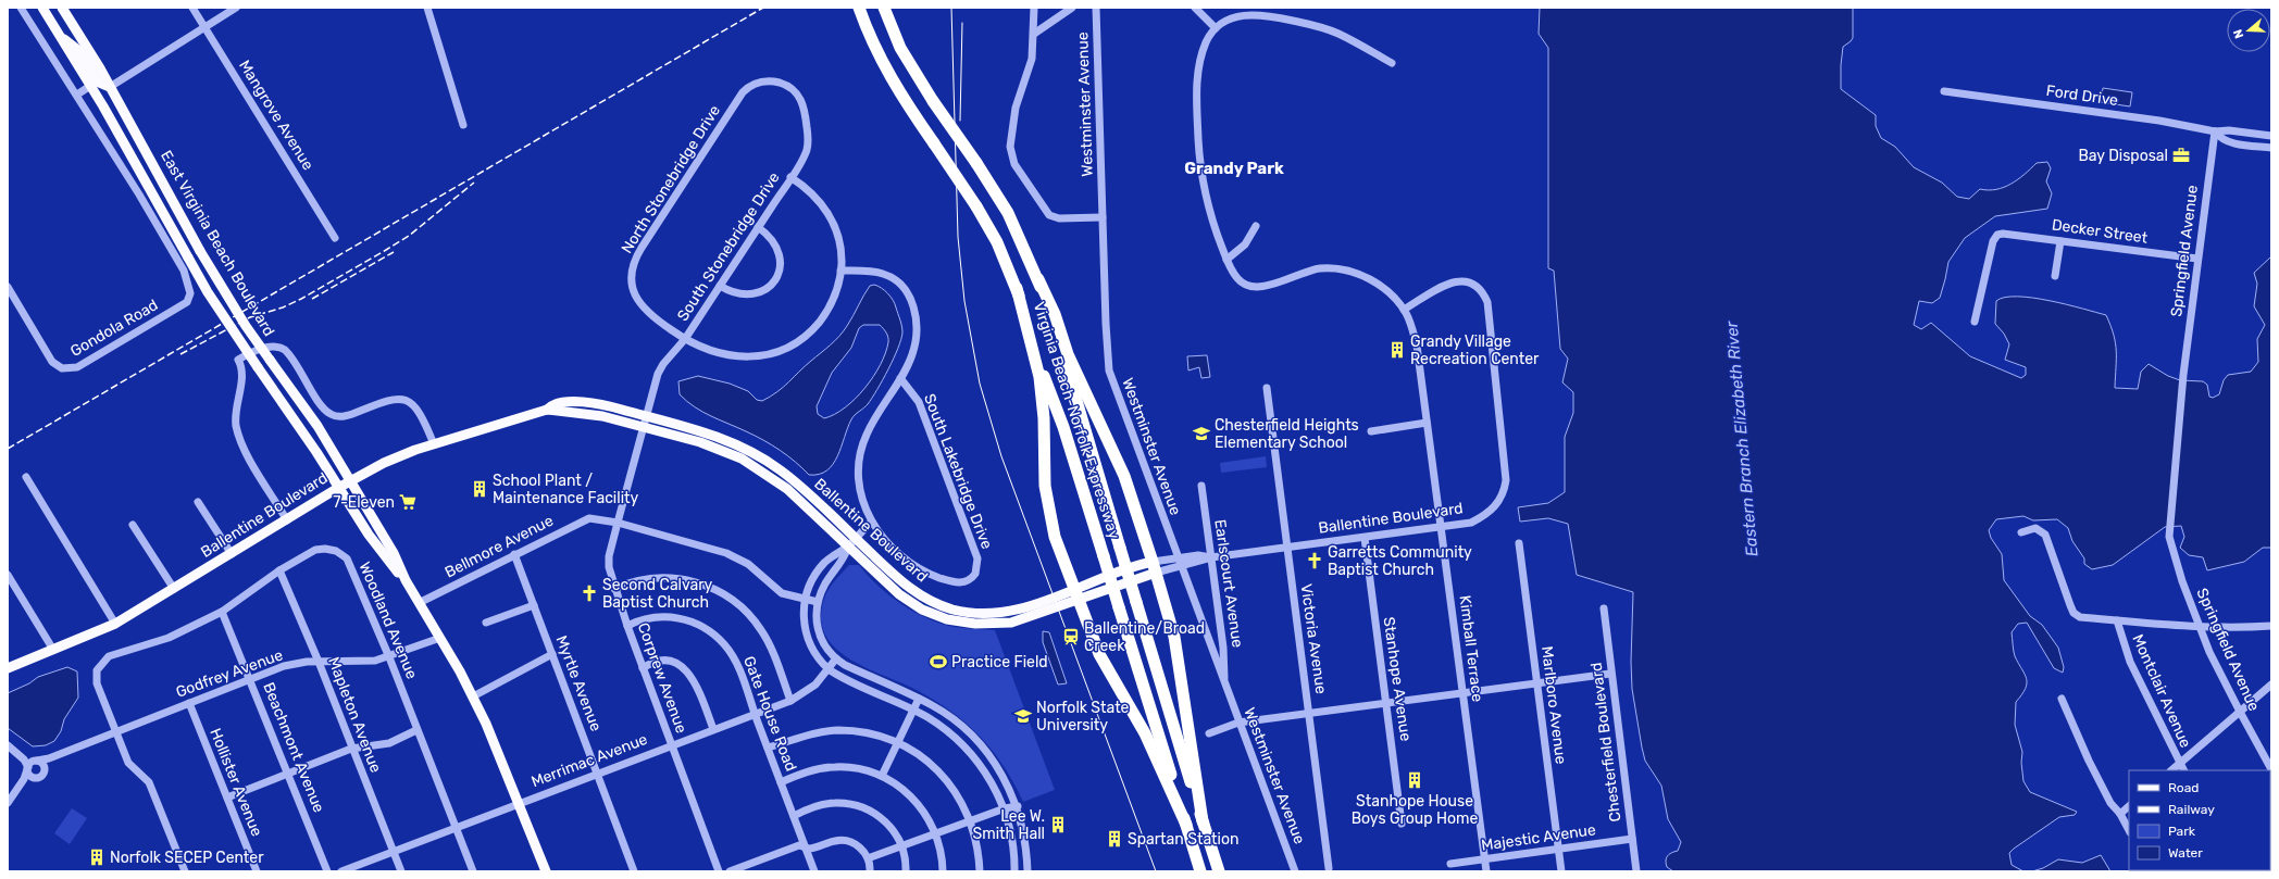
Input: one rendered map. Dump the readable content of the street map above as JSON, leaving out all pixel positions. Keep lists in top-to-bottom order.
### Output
{
  "streets": {
    "highway": ["Virginia Beach-Norfolk Expressway"],
    "main road": ["East Virginia Beach Boulevard", "Ballentine Boulevard"],
    "street": [
      "Ford Drive",
      "Westminster Avenue",
      "Mangrove Avenue",
      "North Stonebridge Drive",
      "Decker Street",
      "South Stonebridge Drive",
      "Springfield Avenue",
      "Gondola Road",
      "South Lakebridge Drive",
      "Bellmore Avenue",
      "Earlscourt Avenue",
      "Woodland Avenue",
      "Victoria Avenue",
      "Kimball Terrace",
      "Godfrey Avenue",
      "Corprew Avenue",
      "Stanhope Avenue",
      "Myrtle Avenue",
      "Montclair Avenue",
      "Marlboro Avenue",
      "Gate House Road",
      "Mapleton Avenue",
      "Chesterfield Boulevard",
      "Beachmont Avenue",
      "Merrimac Avenue",
      "Hollister Avenue",
      "Majestic Avenue"
    ]
  },
  "crossings": [
    ["Ford Drive", "Springfield Avenue"],
    ["Westminster Avenue", "Ballentine Boulevard"],
    ["Westminster Avenue", "Earlscourt Avenue"],
    ["North Stonebridge Drive", "South Stonebridge Drive"],
    ["Decker Street", "Springfield Avenue"],
    ["East Virginia Beach Boulevard", "Ballentine Boulevard"],
    ["East Virginia Beach Boulevard", "Bellmore Avenue"],
    ["East Virginia Beach Boulevard", "Godfrey Avenue"],
    ["East Virginia Beach Boulevard", "Merrimac Avenue"],
    ["South Stonebridge Drive", "Ballentine Boulevard"],
    ["South Stonebridge Drive", "Corprew Avenue"],
    ["Ballentine Boulevard", "Earlscourt Avenue"],
    ["Ballentine Boulevard", "Victoria Avenue"],
    ["Ballentine Boulevard", "Kimball Terrace"],
    ["Ballentine Boulevard", "Corprew Avenue"],
    ["Ballentine Boulevard", "Stanhope Avenue"],
    ["Bellmore Avenue", "Corprew Avenue"],
    ["Bellmore Avenue", "Myrtle Avenue"],
    ["Woodland Avenue", "Godfrey Avenue"],
    ["Woodland Avenue", "Mapleton Avenue"],
    ["Woodland Avenue", "Beachmont Avenue"],
    ["Woodland Avenue", "Merrimac Avenue"],
    ["Kimball Terrace", "Majestic Avenue"],
    ["Godfrey Avenue", "Mapleton Avenue"],
    ["Godfrey Avenue", "Beachmont Avenue"],
    ["Godfrey Avenue", "Hollister Avenue"],
    ["Corprew Avenue", "Gate House Road"],
    ["Corprew Avenue", "Merrimac Avenue"],
    ["Myrtle Avenue", "Merrimac Avenue"],
    ["Marlboro Avenue", "Majestic Avenue"],
    ["Gate House Road", "Merrimac Avenue"],
    ["Mapleton Avenue", "Merrimac Avenue"],
    ["Chesterfield Boulevard", "Majestic Avenue"]
  ],
  "districts": ["Grandy Park"],
  "water": ["Eastern Branch Elizabeth River"],
  "places": {
    "office": ["Bay Disposal"],
    "building": [
      "Grandy Village Recreation Center",
      "School Plant / Maintenance Facility",
      "Stanhope House Boys Group Home",
      "Lee W. Smith Hall",
      "Spartan Station",
      "Norfolk SECEP Center"
    ],
    "school or university": ["Chesterfield Heights Elementary School", "Norfolk State University"],
    "supermarket": ["7-Eleven"],
    "church": ["Garretts Community Baptist Church", "Second Calvary Baptist Church"],
    "station": ["Ballentine/Broad Creek"],
    "sports": ["Practice Field"]
  },
  "legend": [
    "Road",
    "Railway",
    "Park",
    "Water"
  ],
  "north": "left"
}
